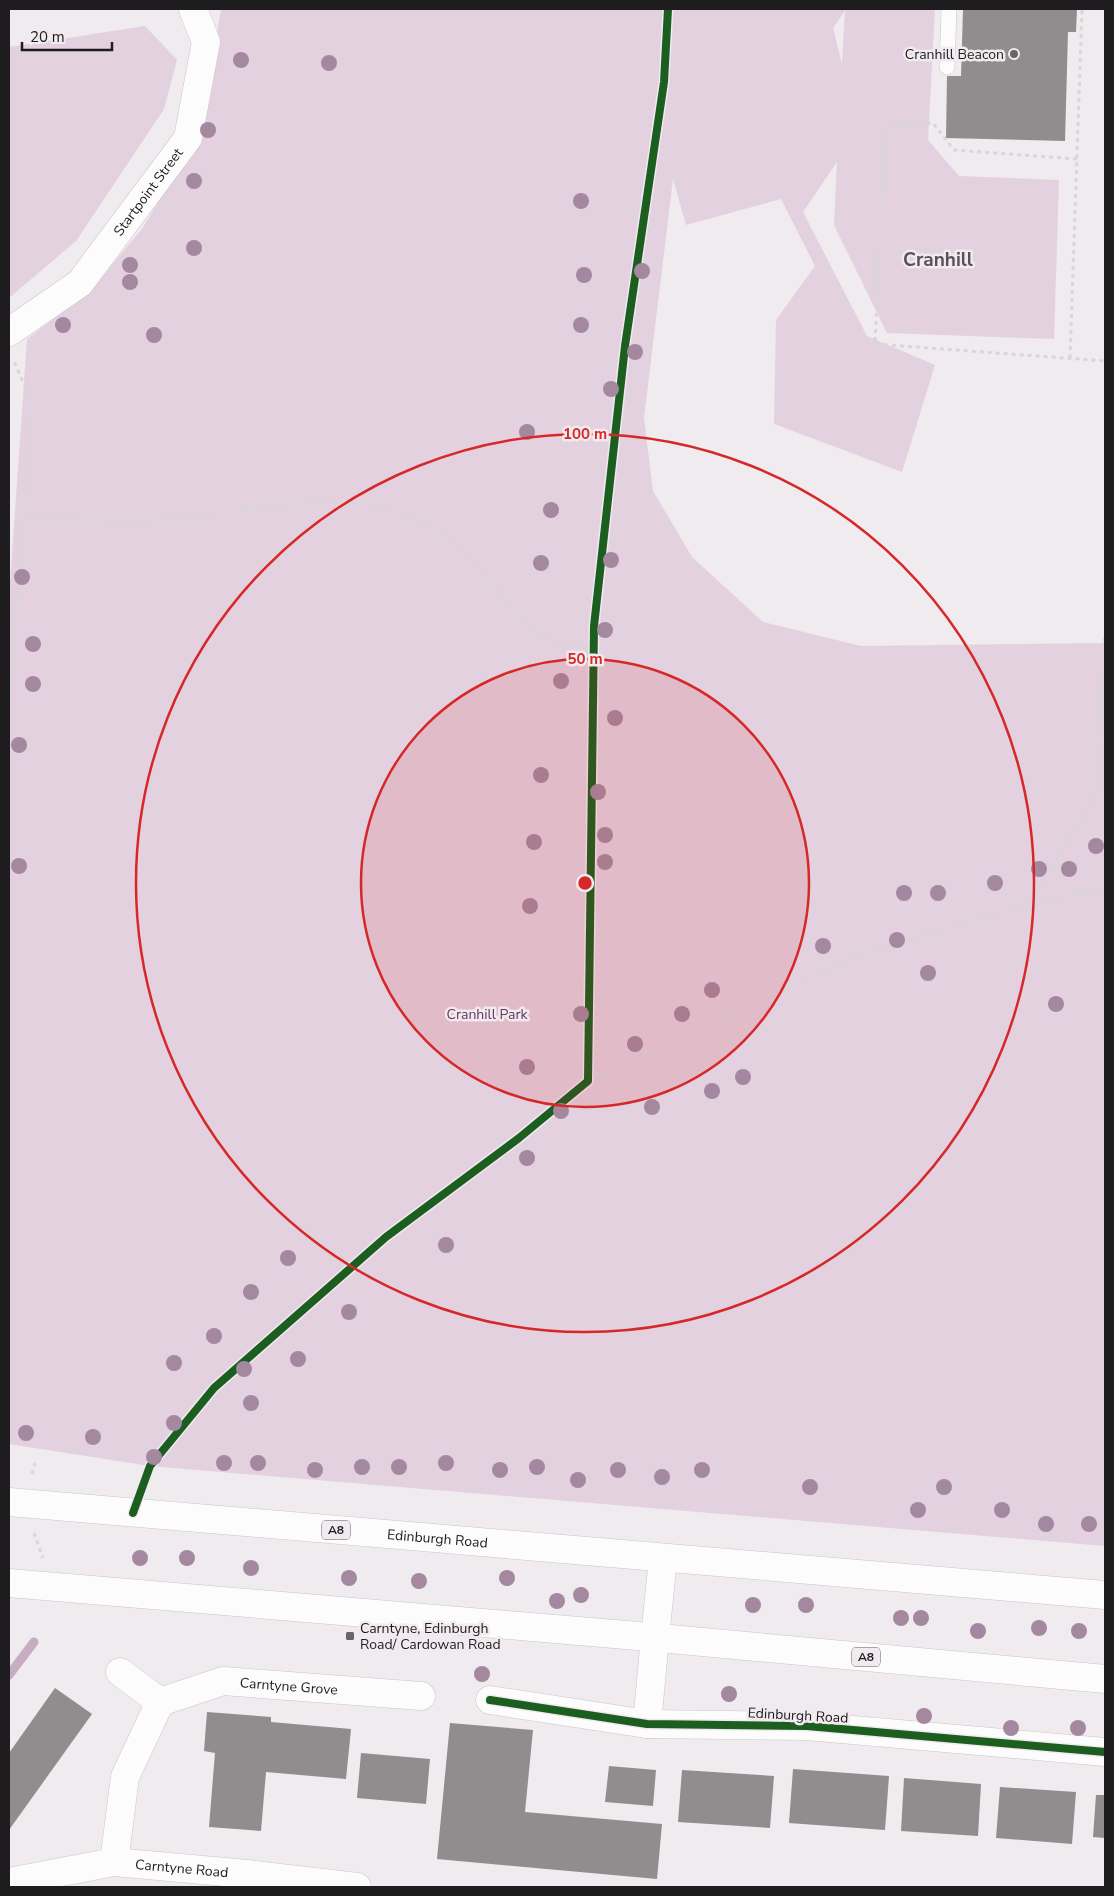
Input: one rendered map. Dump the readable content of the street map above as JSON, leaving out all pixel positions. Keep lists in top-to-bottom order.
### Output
{
  "streets": {
    "main road": [
      "Startpoint Street",
      "A8",
      "Edinburgh Road",
      "Carntyne Grove",
      "Carntyne Road"
    ]
  },
  "districts": ["Cranhill"],
  "parks": ["Cranhill Park"],
  "places": {
    "other": ["Cranhill Beacon"],
    "transit": ["Carntyne, Edinburgh Road/ Cardowan Road"]
  },
  "scale_bar": "20 m",
  "rings": ["100 m", "50 m"]
}
